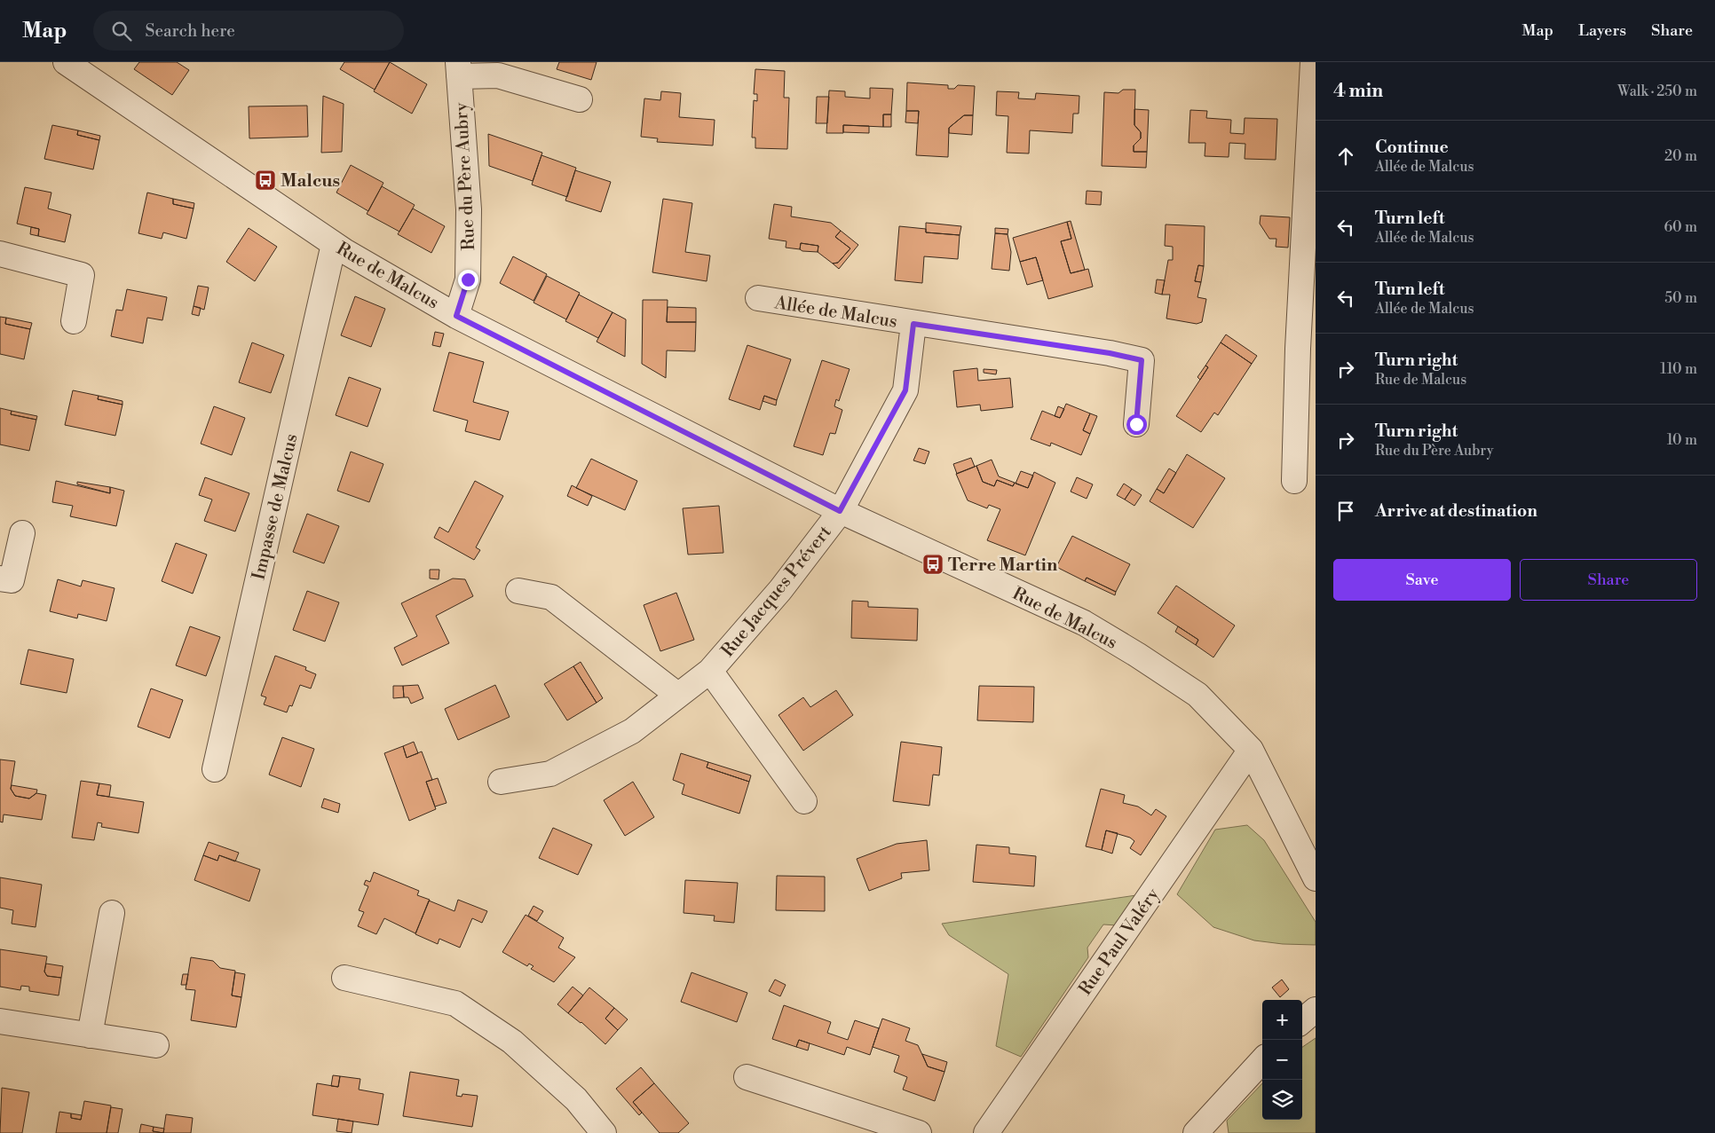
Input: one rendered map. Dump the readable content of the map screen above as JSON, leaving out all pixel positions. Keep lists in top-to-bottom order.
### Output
{
  "streets": {
    "street": [
      "Rue du Père Aubry",
      "Rue de Malcus",
      "Allée de Malcus",
      "Impasse de Malcus",
      "Rue Jacques Prévert",
      "Rue Paul Valéry"
    ]
  },
  "crossings": [
    ["Rue du Père Aubry", "Rue de Malcus"],
    ["Rue de Malcus", "Allée de Malcus"],
    ["Rue de Malcus", "Impasse de Malcus"],
    ["Rue de Malcus", "Rue Jacques Prévert"],
    ["Rue de Malcus", "Rue Paul Valéry"],
    ["Allée de Malcus", "Rue Jacques Prévert"]
  ],
  "places": {
    "bus stop": ["Malcus", "Terre Martin"]
  },
  "page": {
    "header": "Map",
    "search": "Search here",
    "nav": ["Map", "Layers", "Share"],
    "heading": ["4 min", "Walk · 250 m"],
    "list": [
      ["Continue", "Allée de Malcus", "20 m"],
      ["Turn left", "Allée de Malcus", "60 m"],
      ["Turn left", "Allée de Malcus", "50 m"],
      ["Turn right", "Rue de Malcus", "110 m"],
      ["Turn right", "Rue du Père Aubry", "10 m"],
      "Arrive at destination"
    ],
    "buttons": ["Save", "Share"],
    "map_buttons": ["+", "−"]
  }
}
